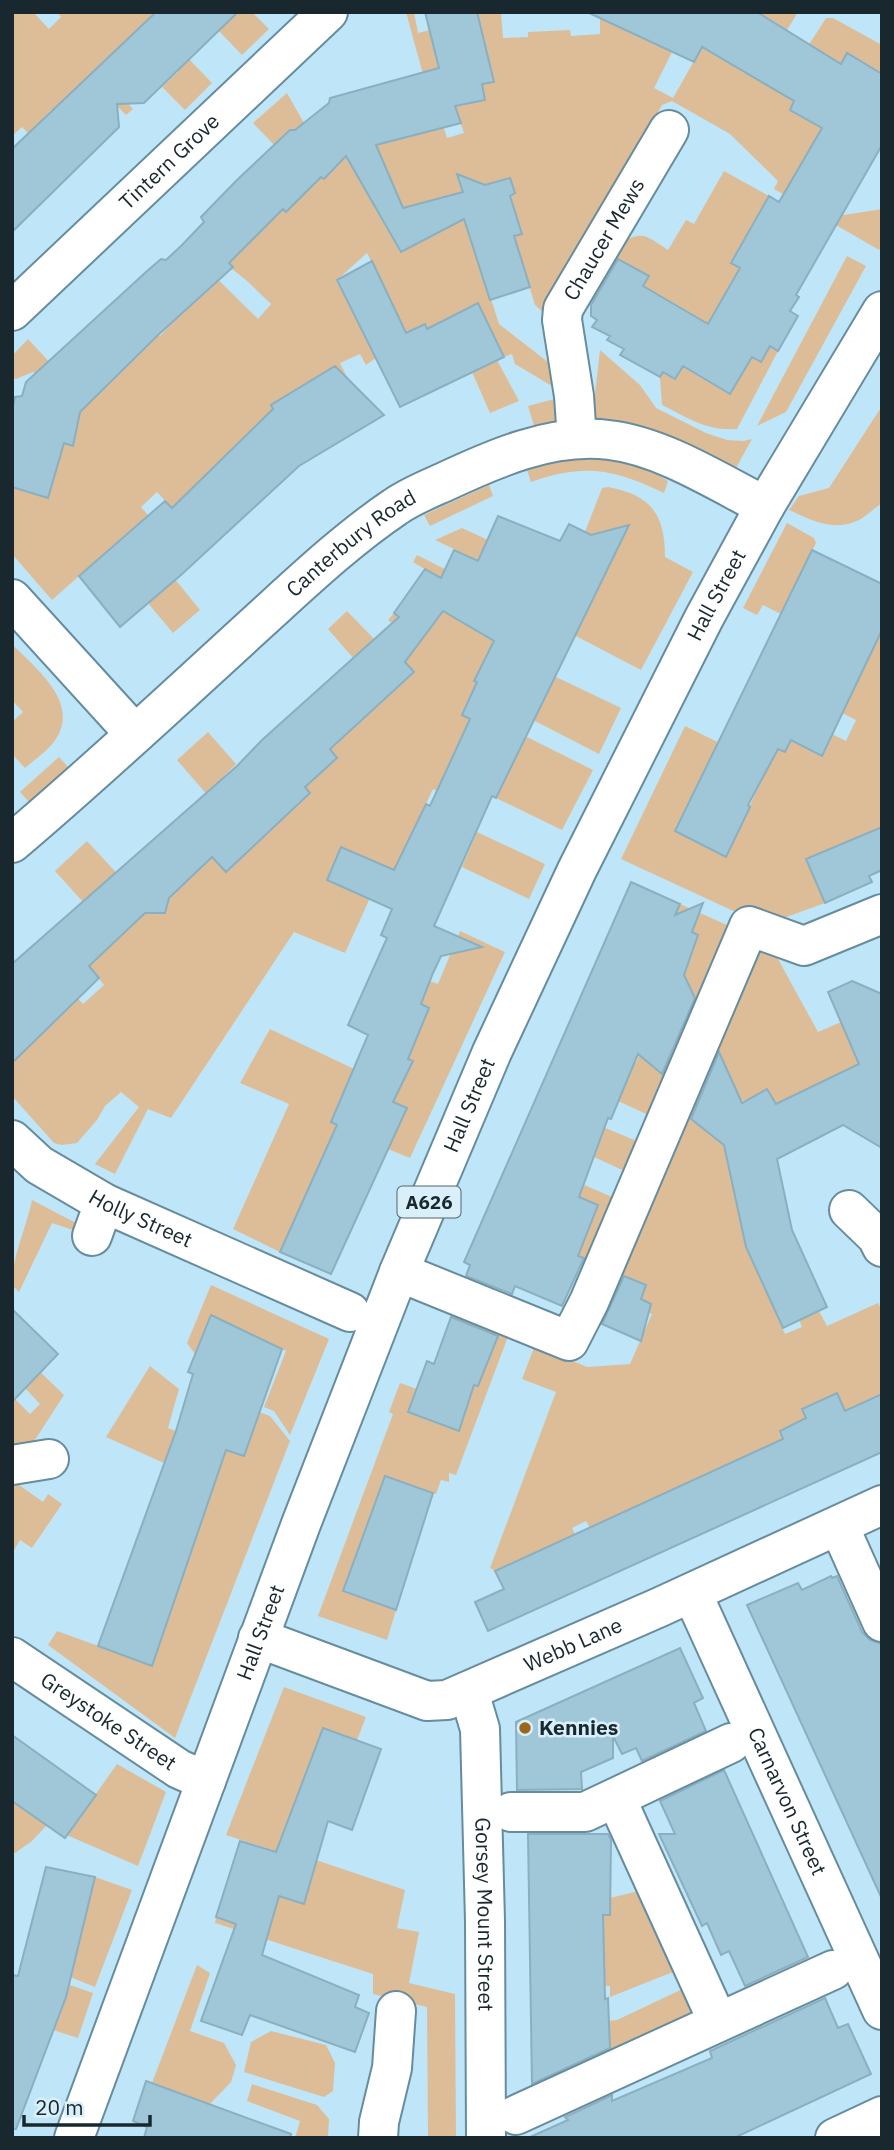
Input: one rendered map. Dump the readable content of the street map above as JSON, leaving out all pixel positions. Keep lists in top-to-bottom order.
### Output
{
  "streets": {
    "street": [
      "Tintern Grove",
      "Chaucer Mews",
      "Canterbury Road",
      "Hall Street",
      "A626",
      "Holly Street",
      "Webb Lane",
      "Greystoke Street",
      "Carnarvon Street",
      "Gorsey Mount Street"
    ]
  },
  "crossings": [
    ["Chaucer Mews", "Canterbury Road"],
    ["Canterbury Road", "Hall Street"],
    ["Hall Street", "Webb Lane"],
    ["Hall Street", "Greystoke Street"],
    ["Webb Lane", "Carnarvon Street"],
    ["Webb Lane", "Gorsey Mount Street"]
  ],
  "places": ["Kennies"],
  "scale_bar": "20 m"
}
